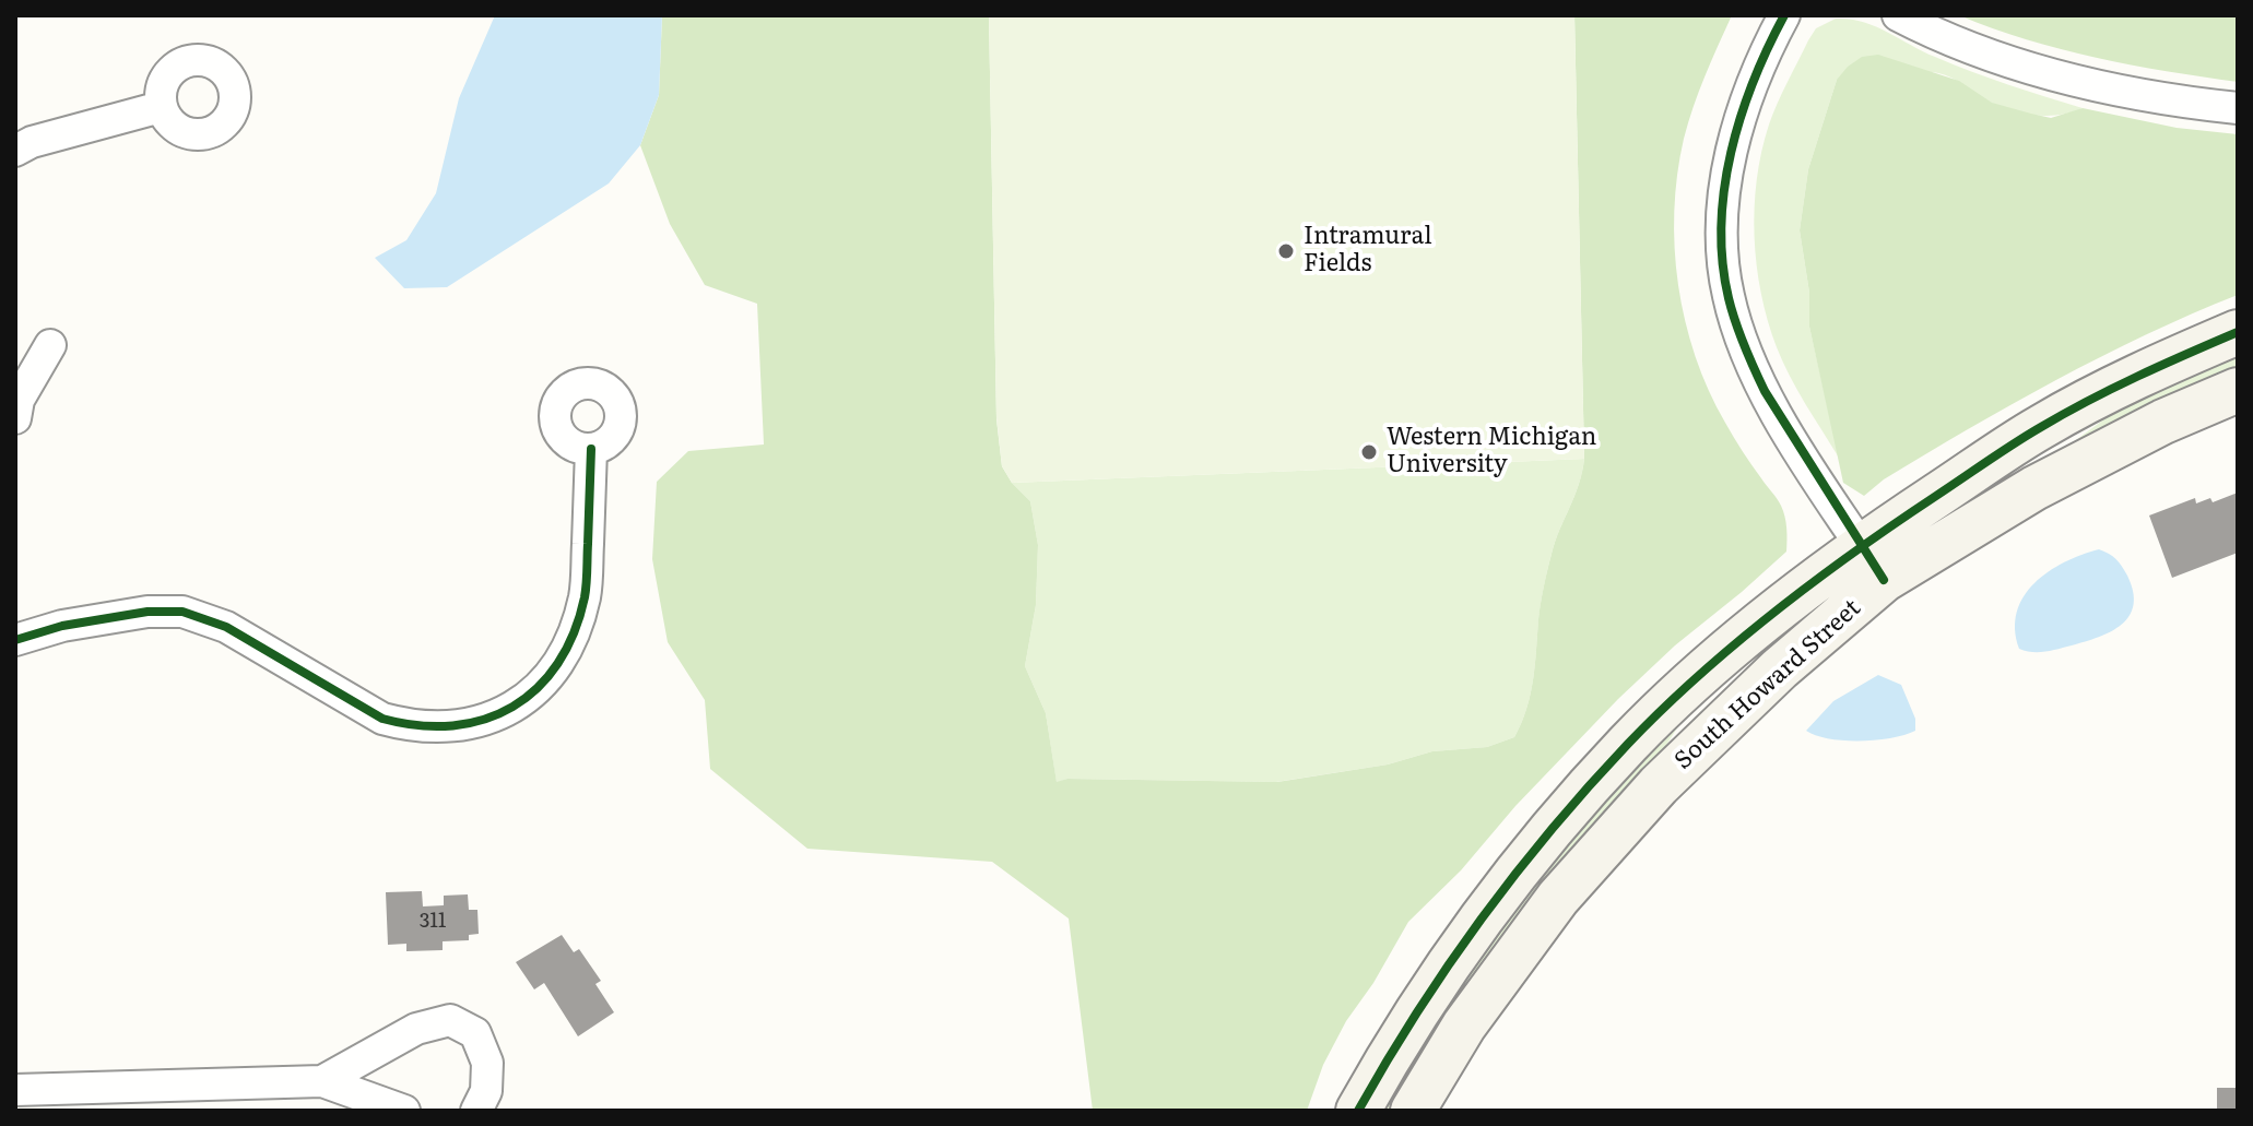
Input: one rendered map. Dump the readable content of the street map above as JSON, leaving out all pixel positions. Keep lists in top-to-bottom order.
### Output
{
  "streets": {
    "street": ["South Howard Street"]
  },
  "places": ["Intramural Fields", "Western Michigan University"],
  "house_numbers": ["311"]
}
